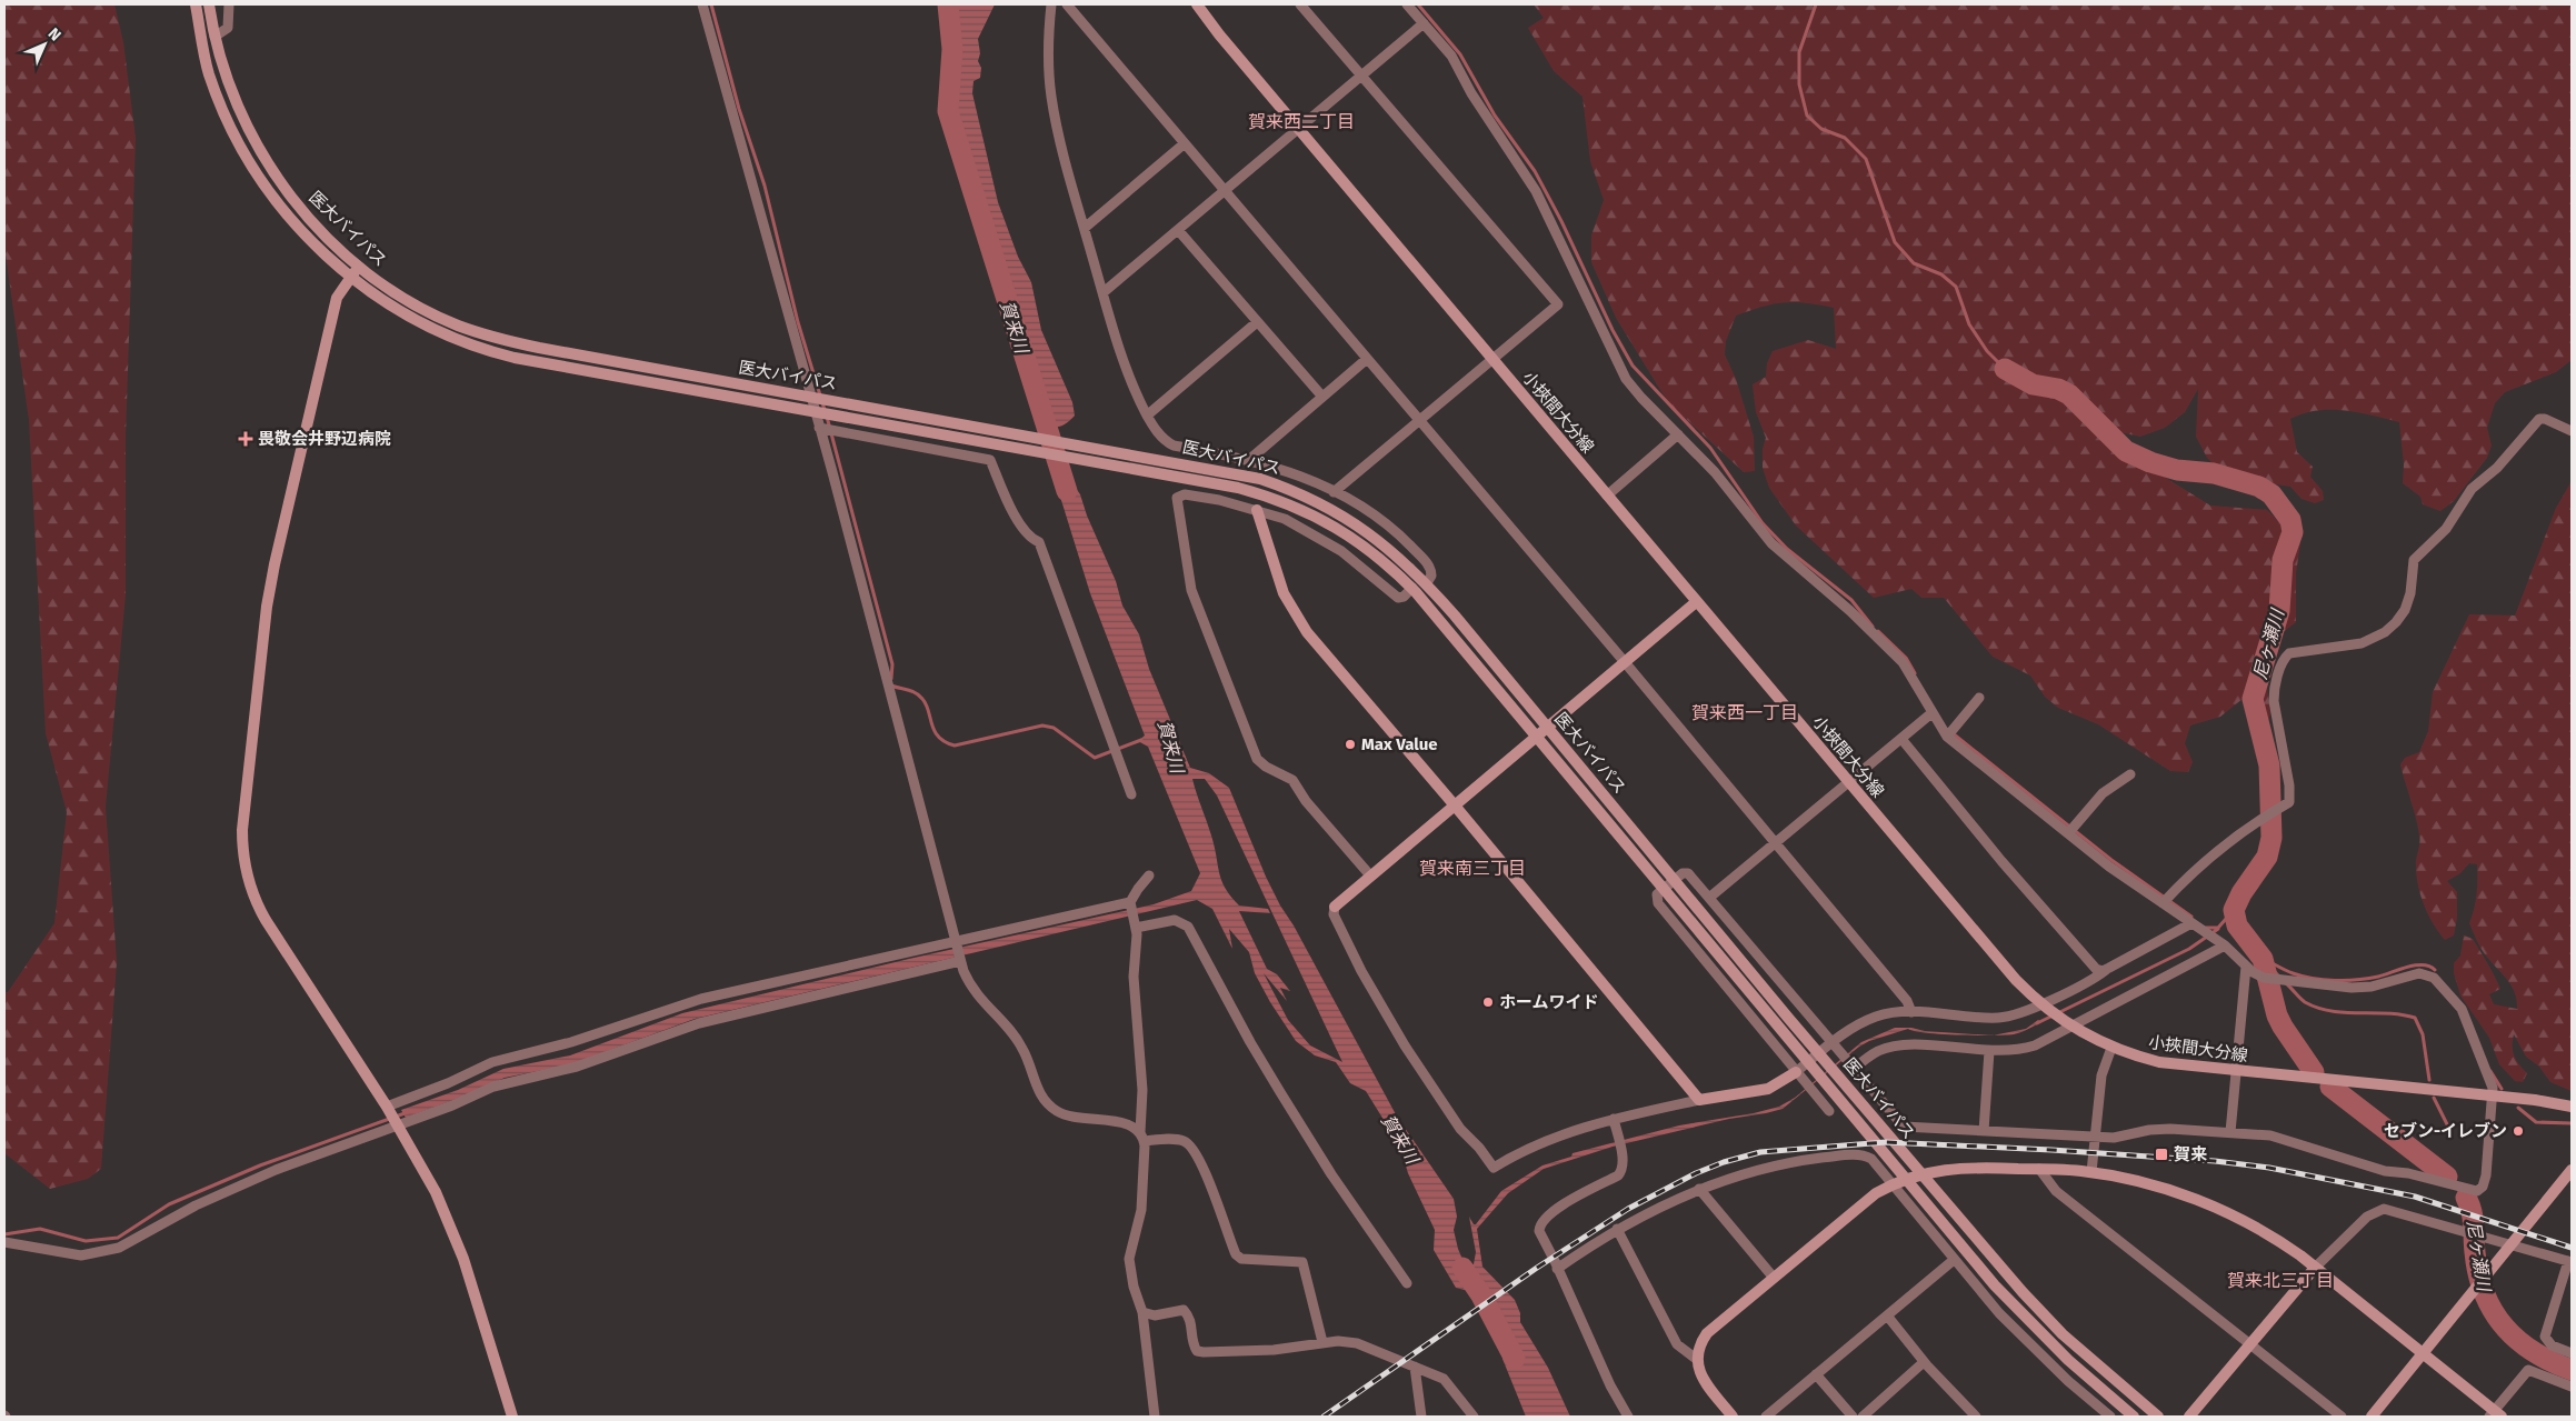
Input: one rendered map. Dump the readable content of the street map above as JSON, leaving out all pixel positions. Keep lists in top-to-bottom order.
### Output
{
  "streets": {
    "main road": ["医大バイパス", "小挾間大分線"]
  },
  "districts": [
    "賀来西二丁目",
    "賀来西一丁目",
    "賀来南三丁目",
    "賀来北三丁目"
  ],
  "water": ["賀来川", "尼ヶ瀬川"],
  "places": {
    "health": ["畏敬会井野辺病院"],
    "other": ["Max Value", "ホームワイド", "セブン-イレブン"],
    "transit": ["賀来"]
  },
  "north": "top right"
}
